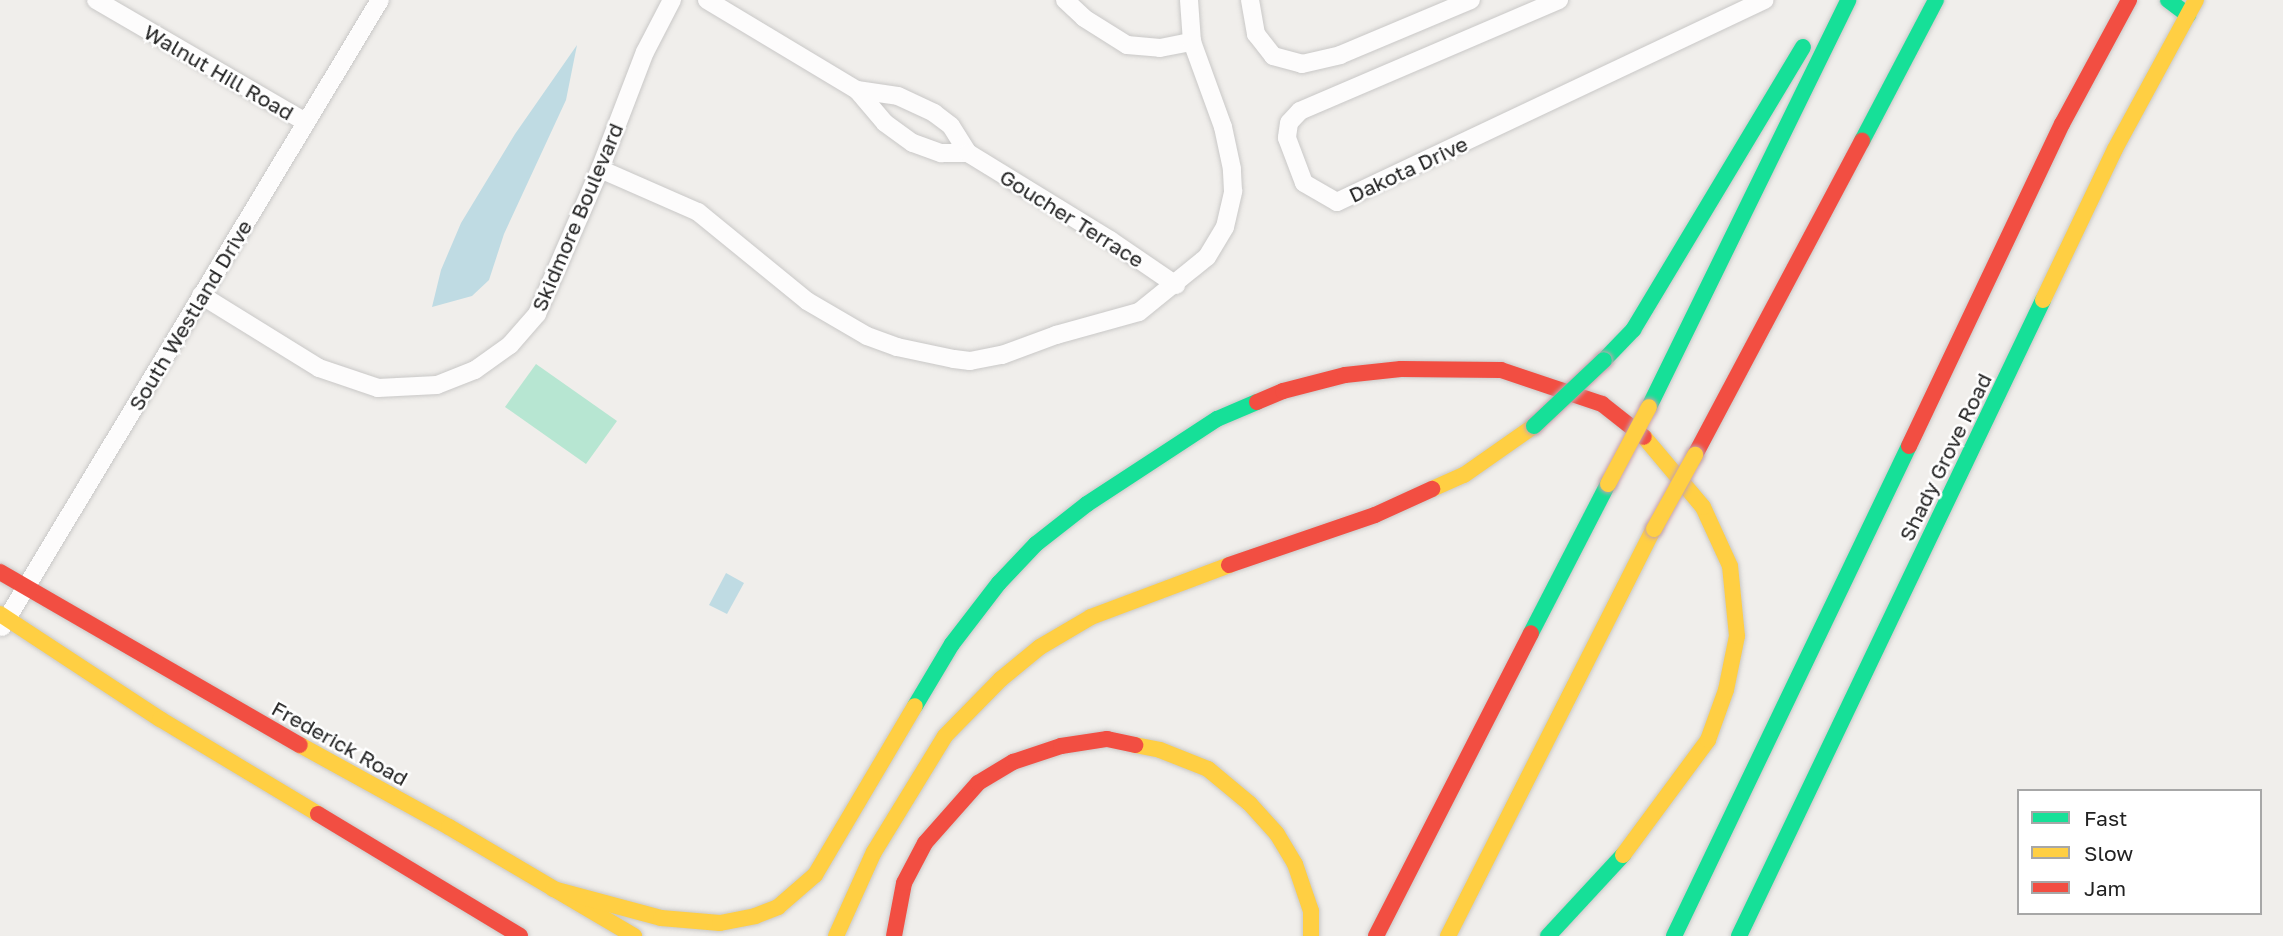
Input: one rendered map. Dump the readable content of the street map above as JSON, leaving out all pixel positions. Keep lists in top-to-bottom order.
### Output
{
  "streets": {
    "main road": ["Shady Grove Road", "Frederick Road"],
    "street": [
      "Walnut Hill Road",
      "Dakota Drive",
      "Skidmore Boulevard",
      "Goucher Terrace",
      "South Westland Drive"
    ]
  },
  "crossings": [
    ["Walnut Hill Road", "South Westland Drive"],
    ["Skidmore Boulevard", "South Westland Drive"],
    ["South Westland Drive", "Frederick Road"]
  ],
  "legend": ["Fast", "Slow", "Jam"]
}
